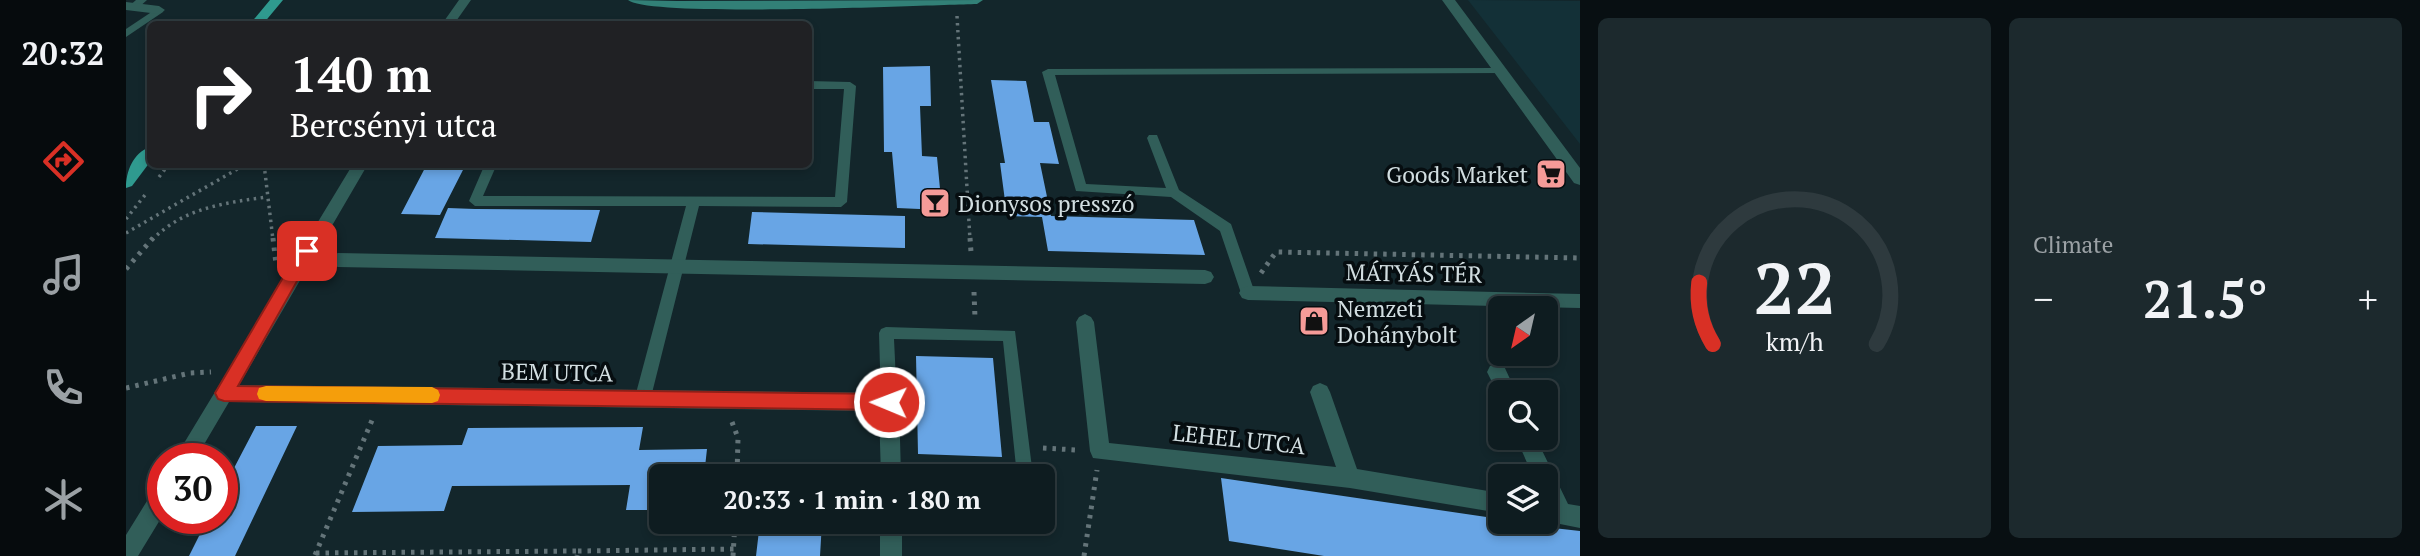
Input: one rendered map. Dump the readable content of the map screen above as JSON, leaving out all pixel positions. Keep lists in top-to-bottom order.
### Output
{
  "streets": {
    "street": ["MÁTYÁS TÉR", "BEM UTCA", "LEHEL UTCA"]
  },
  "places": {
    "supermarket": ["Goods Market"],
    "bar": ["Dionysos presszó"],
    "shop": ["Nemzeti Dohánybolt"]
  },
  "north": "bottom left",
  "page": {
    "tabs": "20:32",
    "tile": "Climate",
    "turn": ["140 m", "Bercsényi utca"],
    "heat": ["−", "21.5°", "+"],
    "limit": "30",
    "trip": "20:33 · 1 min · 180 m",
    "gauge": ["22", "km/h"]
  }
}
